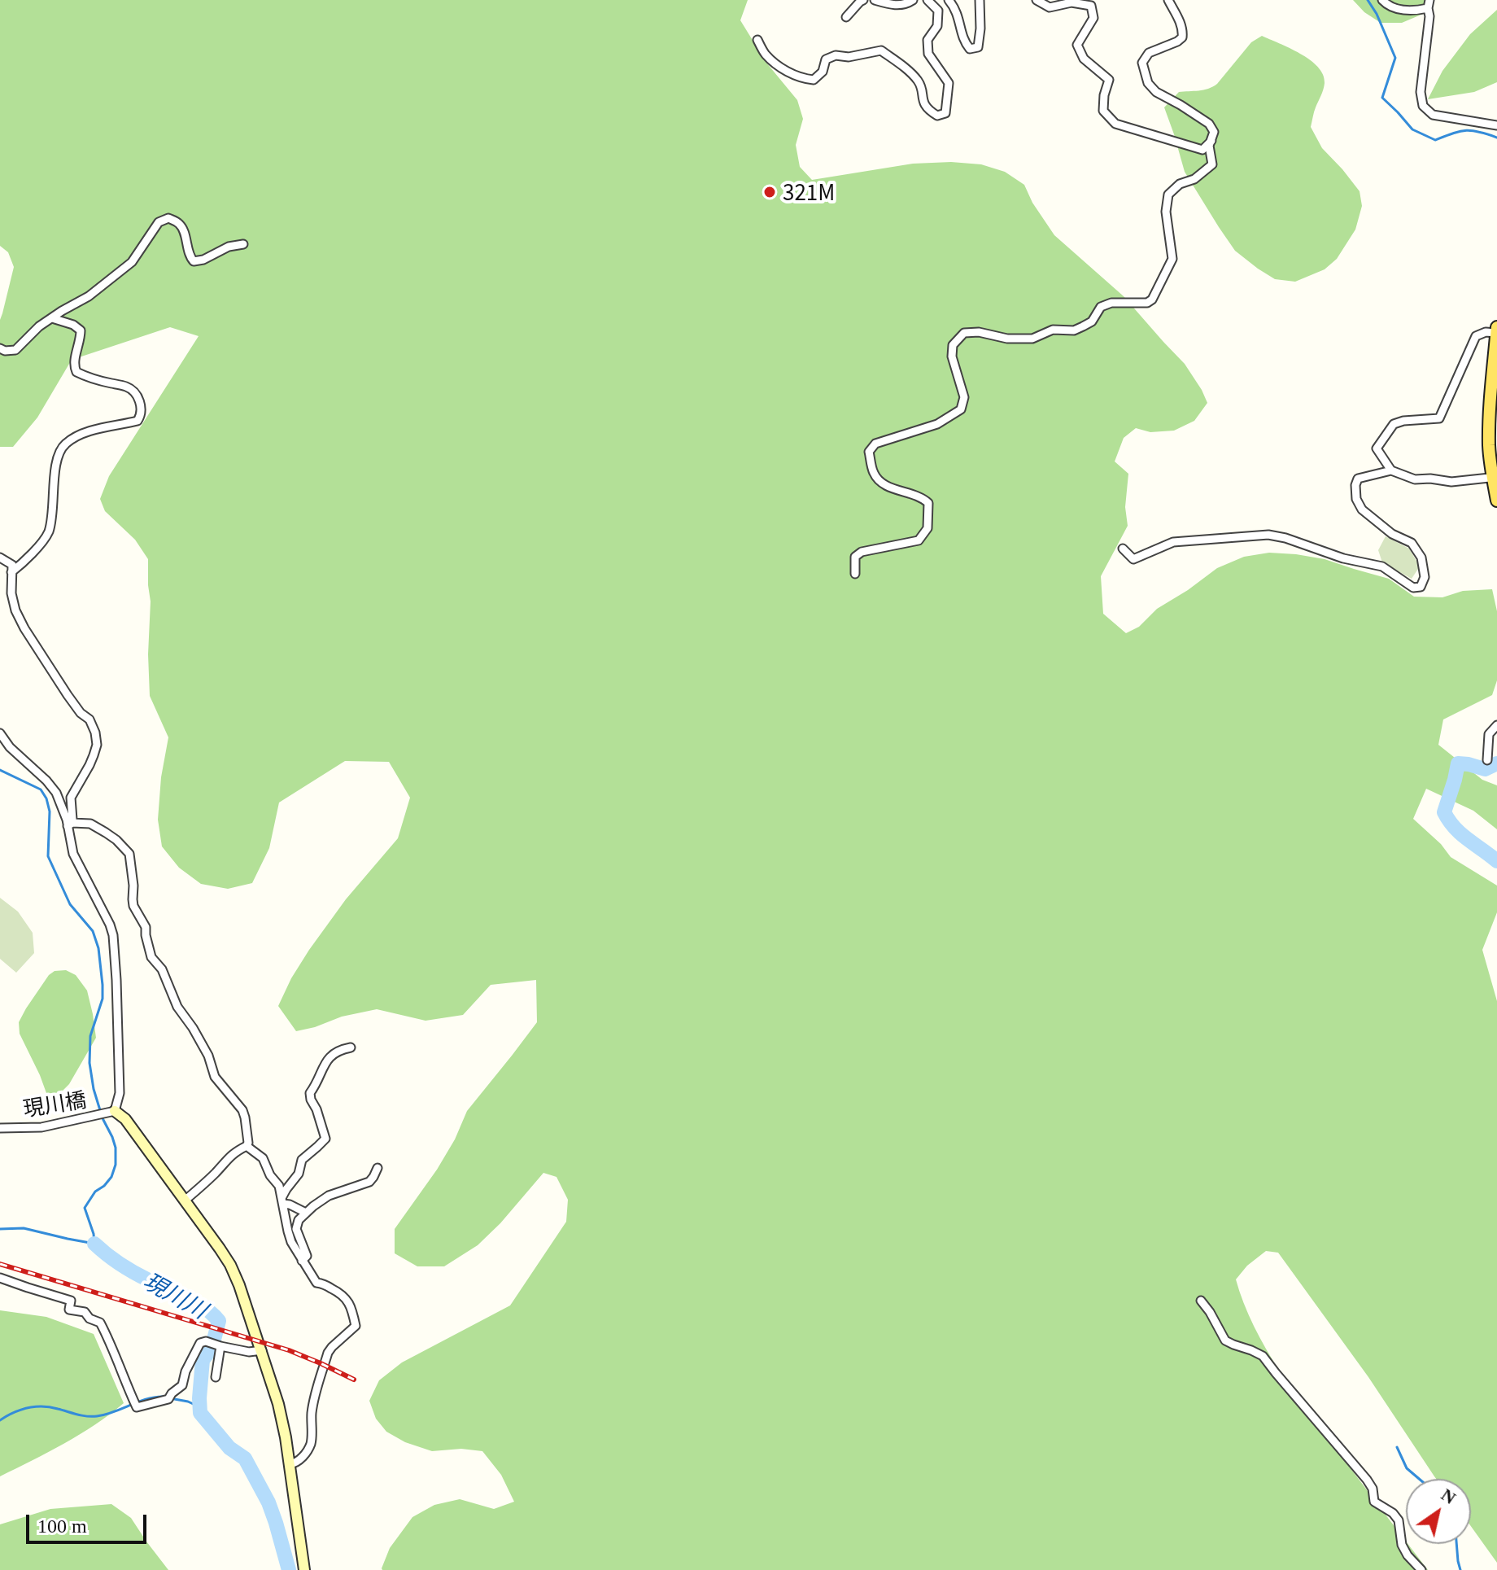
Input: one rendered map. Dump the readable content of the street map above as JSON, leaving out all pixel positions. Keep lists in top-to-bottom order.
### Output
{
  "streets": {
    "street": ["現川橋"]
  },
  "water": ["現川川"],
  "places": ["321M"],
  "scale_bar": "100 m",
  "north": "top right"
}
